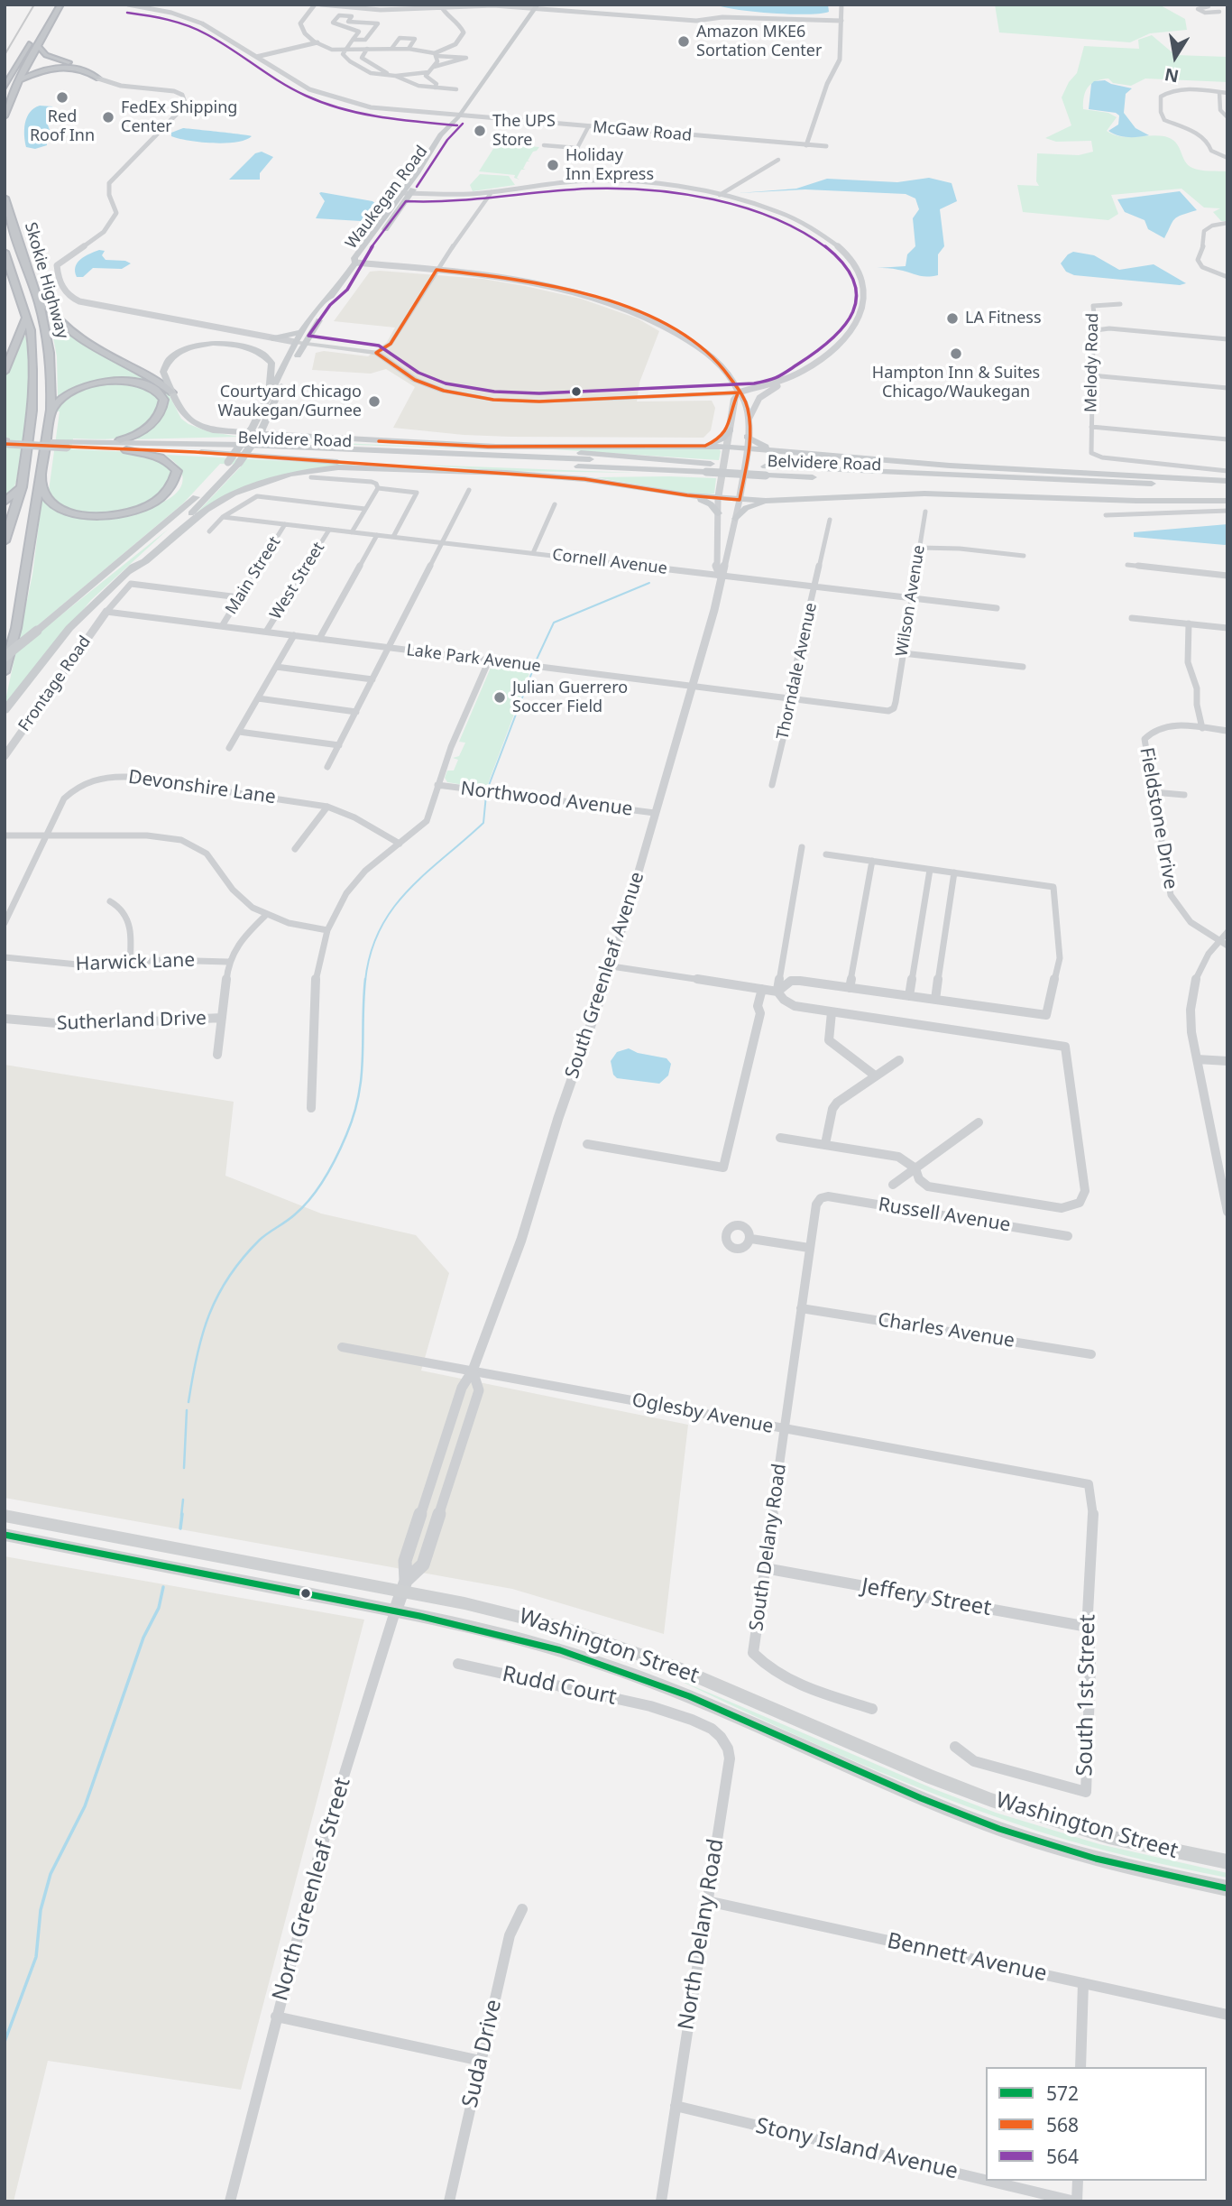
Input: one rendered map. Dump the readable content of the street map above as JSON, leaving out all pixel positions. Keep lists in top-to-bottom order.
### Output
{
  "streets": {
    "highway": ["Skokie Highway"],
    "main road": ["Waukegan Road", "Belvidere Road", "Washington Street"],
    "street": [
      "McGaw Road",
      "Melody Road",
      "Cornell Avenue",
      "Main Street",
      "West Street",
      "Wilson Avenue",
      "Lake Park Avenue",
      "Thorndale Avenue",
      "Frontage Road",
      "Devonshire Lane",
      "Northwood Avenue",
      "Fieldstone Drive",
      "Harwick Lane",
      "South Greenleaf Avenue",
      "Sutherland Drive",
      "Russell Avenue",
      "Charles Avenue",
      "Oglesby Avenue",
      "South Delany Road",
      "Jeffery Street",
      "Rudd Court",
      "South 1st Street",
      "North Greenleaf Street",
      "North Delany Road",
      "Bennett Avenue",
      "Suda Drive",
      "Stony Island Avenue"
    ]
  },
  "crossings": [
    ["McGaw Road", "Waukegan Road"],
    ["Cornell Avenue", "Main Street"],
    ["Cornell Avenue", "West Street"],
    ["Cornell Avenue", "Wilson Avenue"],
    ["Cornell Avenue", "Thorndale Avenue"],
    ["Cornell Avenue", "South Greenleaf Avenue"],
    ["Main Street", "Lake Park Avenue"],
    ["West Street", "Lake Park Avenue"],
    ["Wilson Avenue", "Lake Park Avenue"],
    ["Lake Park Avenue", "Thorndale Avenue"],
    ["Lake Park Avenue", "Frontage Road"],
    ["Lake Park Avenue", "South Greenleaf Avenue"],
    ["Northwood Avenue", "South Greenleaf Avenue"],
    ["South Greenleaf Avenue", "Oglesby Avenue"],
    ["South Greenleaf Avenue", "Washington Street"],
    ["South Greenleaf Avenue", "North Greenleaf Street"],
    ["Russell Avenue", "South Delany Road"],
    ["Charles Avenue", "South Delany Road"],
    ["Oglesby Avenue", "South Delany Road"],
    ["Oglesby Avenue", "South 1st Street"],
    ["South Delany Road", "Jeffery Street"],
    ["Jeffery Street", "South 1st Street"],
    ["Washington Street", "North Greenleaf Street"],
    ["Rudd Court", "North Delany Road"],
    ["North Delany Road", "Bennett Avenue"],
    ["North Delany Road", "Stony Island Avenue"]
  ],
  "places": [
    "Amazon MKE6 Sortation Center",
    "Red Roof Inn",
    "FedEx Shipping Center",
    "The UPS Store",
    "Holiday Inn Express",
    "LA Fitness",
    "Hampton Inn & Suites Chicago/Waukegan",
    "Courtyard Chicago Waukegan/Gurnee",
    "Julian Guerrero Soccer Field"
  ],
  "lines": ["transit line 564", "transit line 568", "transit line 572"],
  "legend": ["572", "568", "564"],
  "north": "bottom"
}
